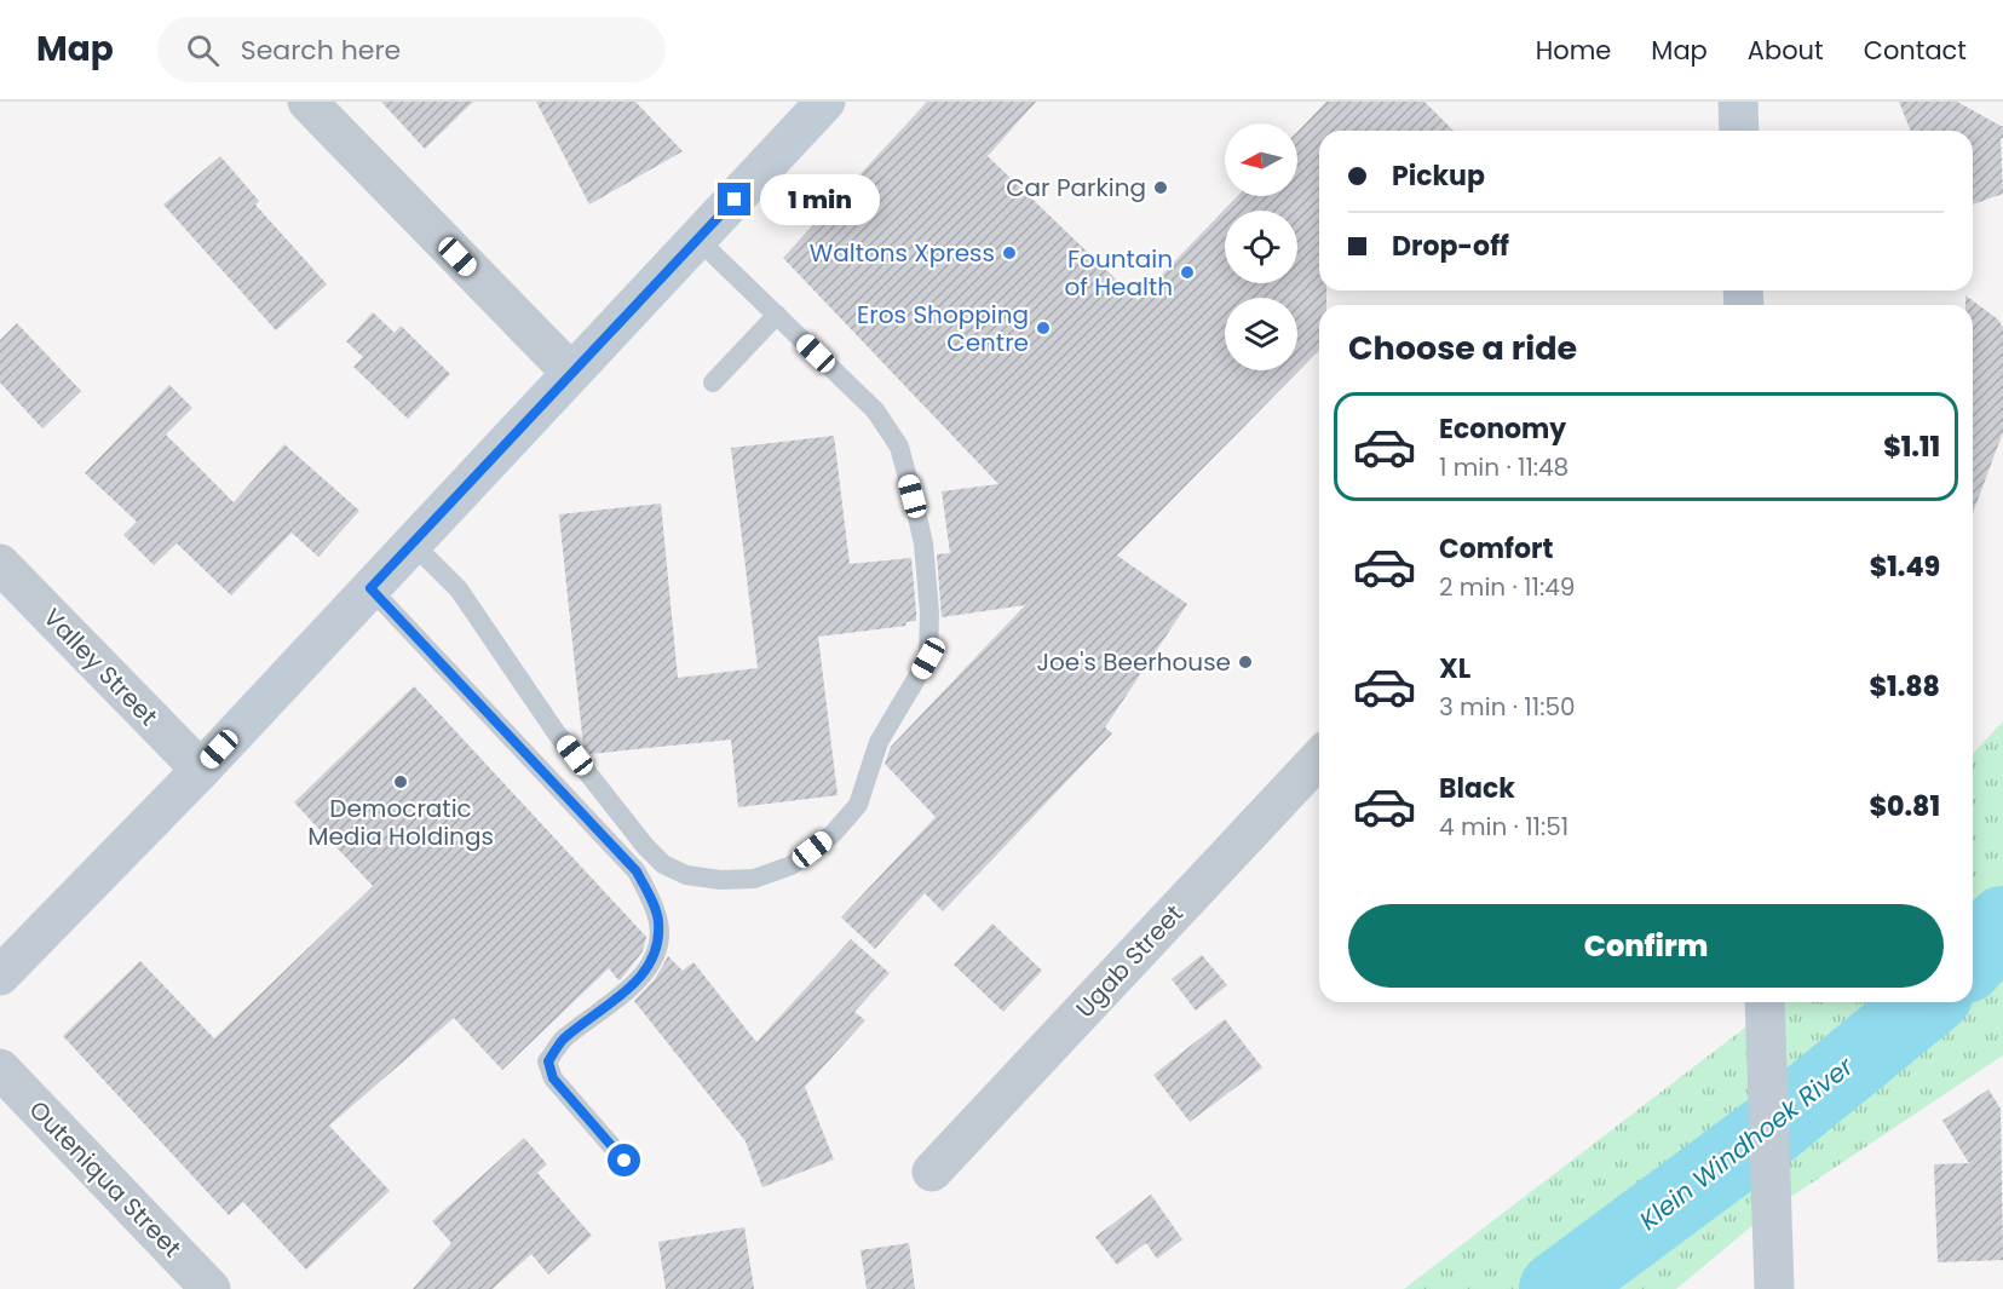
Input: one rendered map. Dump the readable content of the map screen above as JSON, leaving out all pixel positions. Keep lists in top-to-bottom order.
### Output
{
  "streets": {
    "street": ["Valley Street", "Ugab Street", "Outeniqua Street"]
  },
  "water": ["Klein Windhoek River"],
  "places": [
    "Car Parking",
    "Waltons Xpress",
    "Fountain of Health",
    "Eros Shopping Centre",
    "Joe's Beerhouse",
    "Democratic Media Holdings"
  ],
  "north": "left",
  "page": {
    "header": "Map",
    "search": "Search here",
    "nav": [
      "Home",
      "Map",
      "About",
      "Contact"
    ],
    "banner": ["Pickup", "Drop-off"],
    "bubble": "1 min",
    "heading": "Choose a ride",
    "list": [
      {
        "name": "Economy",
        "note": "1 min · 11:48",
        "value": "$1.11"
      },
      {
        "name": "Comfort",
        "note": "2 min · 11:49",
        "value": "$1.49"
      },
      {
        "name": "XL",
        "note": "3 min · 11:50",
        "value": "$1.88"
      },
      {
        "name": "Black",
        "note": "4 min · 11:51",
        "value": "$0.81"
      }
    ],
    "buttons": "Confirm"
  }
}
